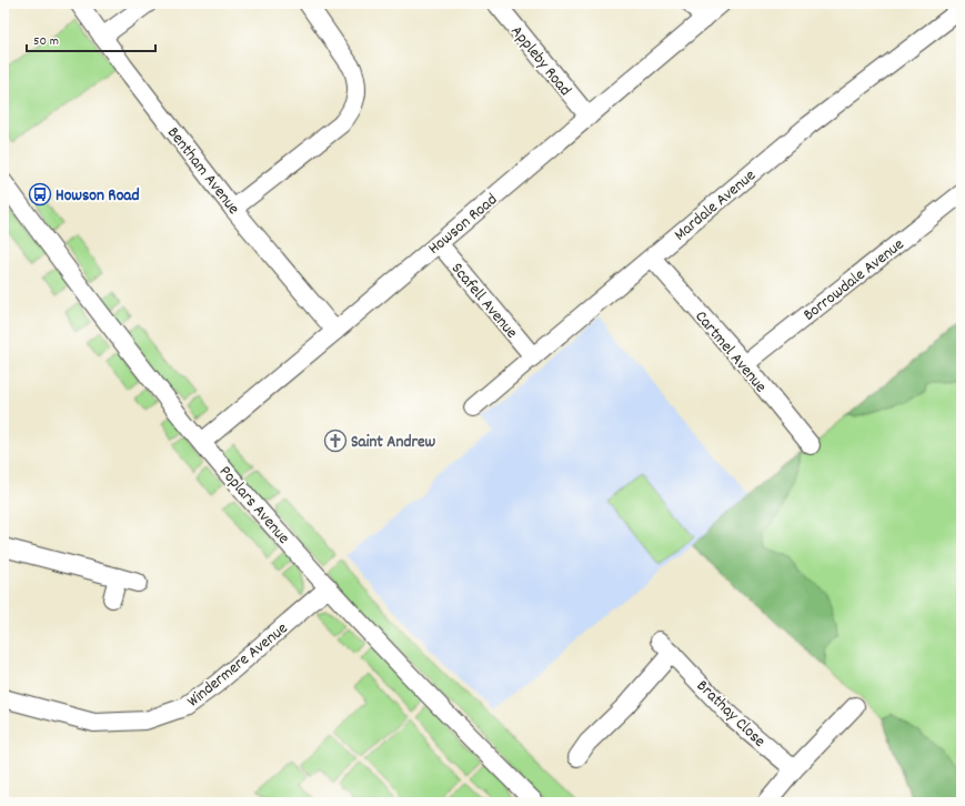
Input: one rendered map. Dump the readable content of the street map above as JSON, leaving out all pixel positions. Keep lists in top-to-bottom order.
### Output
{
  "streets": {
    "street": [
      "Appleby Road",
      "Bentham Avenue",
      "Mardale Avenue",
      "Howson Road",
      "Borrowdale Avenue",
      "Scafell Avenue",
      "Cartmel Avenue",
      "Poplars Avenue",
      "Windermere Avenue",
      "Brathay Close"
    ]
  },
  "crossings": [
    ["Appleby Road", "Howson Road"],
    ["Bentham Avenue", "Howson Road"],
    ["Mardale Avenue", "Scafell Avenue"],
    ["Mardale Avenue", "Cartmel Avenue"],
    ["Howson Road", "Scafell Avenue"],
    ["Howson Road", "Poplars Avenue"],
    ["Borrowdale Avenue", "Cartmel Avenue"],
    ["Poplars Avenue", "Windermere Avenue"]
  ],
  "places": {
    "bus stop": ["Howson Road"],
    "church": ["Saint Andrew"]
  },
  "scale_bar": "50 m"
}
